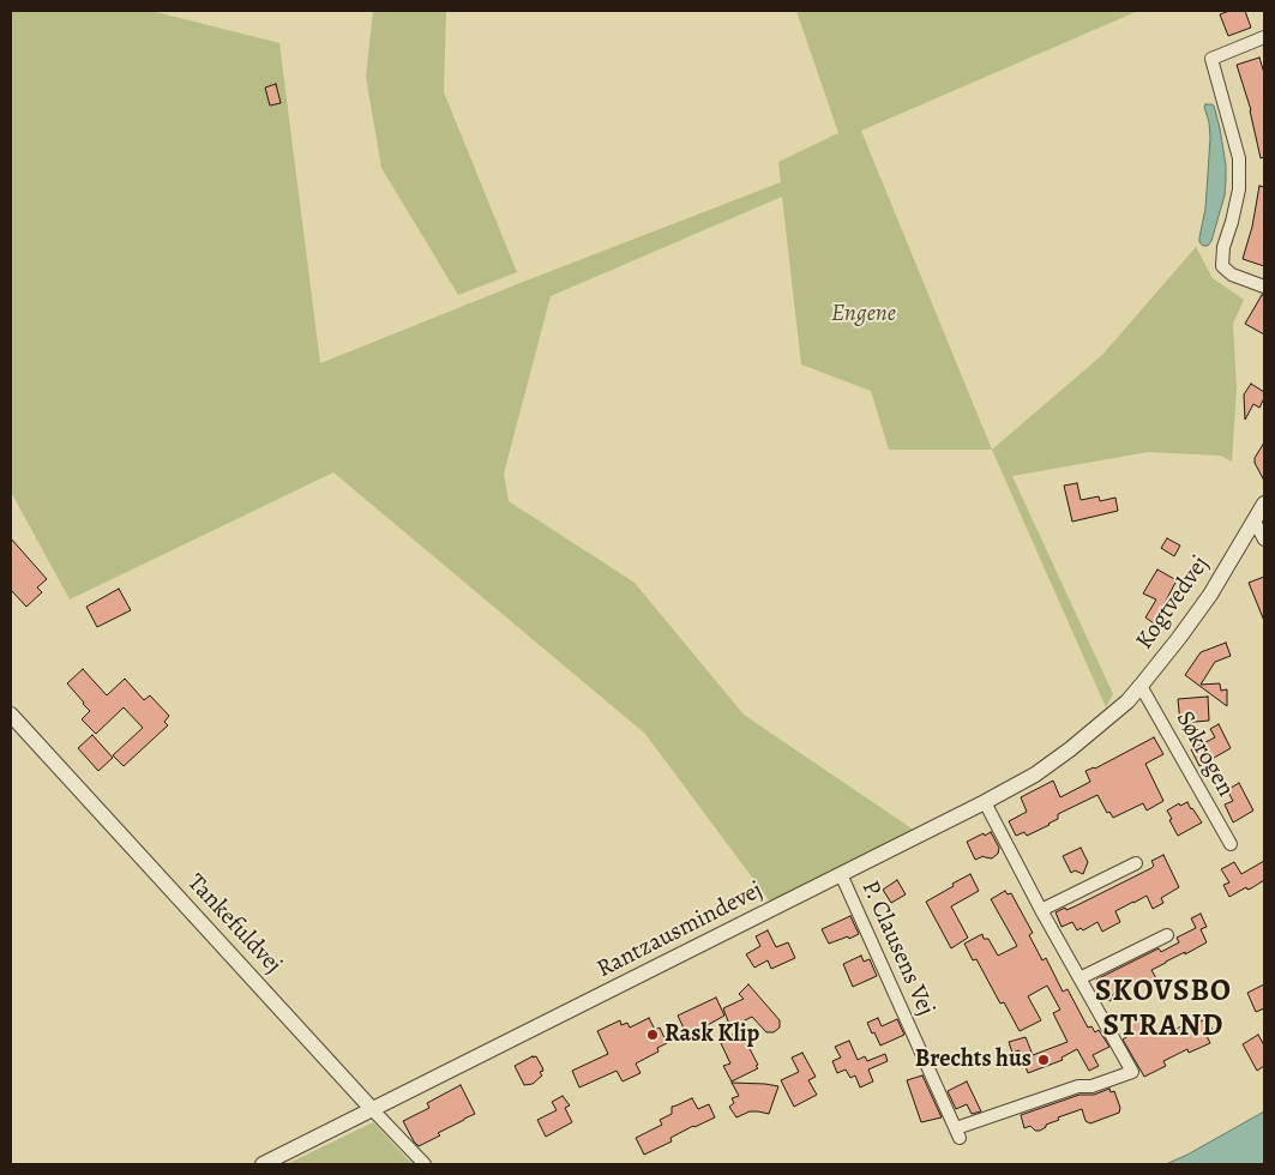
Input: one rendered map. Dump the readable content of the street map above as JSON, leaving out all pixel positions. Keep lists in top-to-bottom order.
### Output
{
  "streets": {
    "street": [
      "Kogtvedvej",
      "Søkrogen",
      "Tankefuldvej",
      "Rantzausmindevej",
      "P. Clausens Vej"
    ]
  },
  "crossings": [
    ["Kogtvedvej", "Søkrogen"],
    ["Kogtvedvej", "Rantzausmindevej"],
    ["Tankefuldvej", "Rantzausmindevej"],
    ["Rantzausmindevej", "P. Clausens Vej"]
  ],
  "districts": ["SKOVSBO STRAND"],
  "parks": ["Engene"],
  "places": ["Rask Klip", "Brechts hus"]
}
